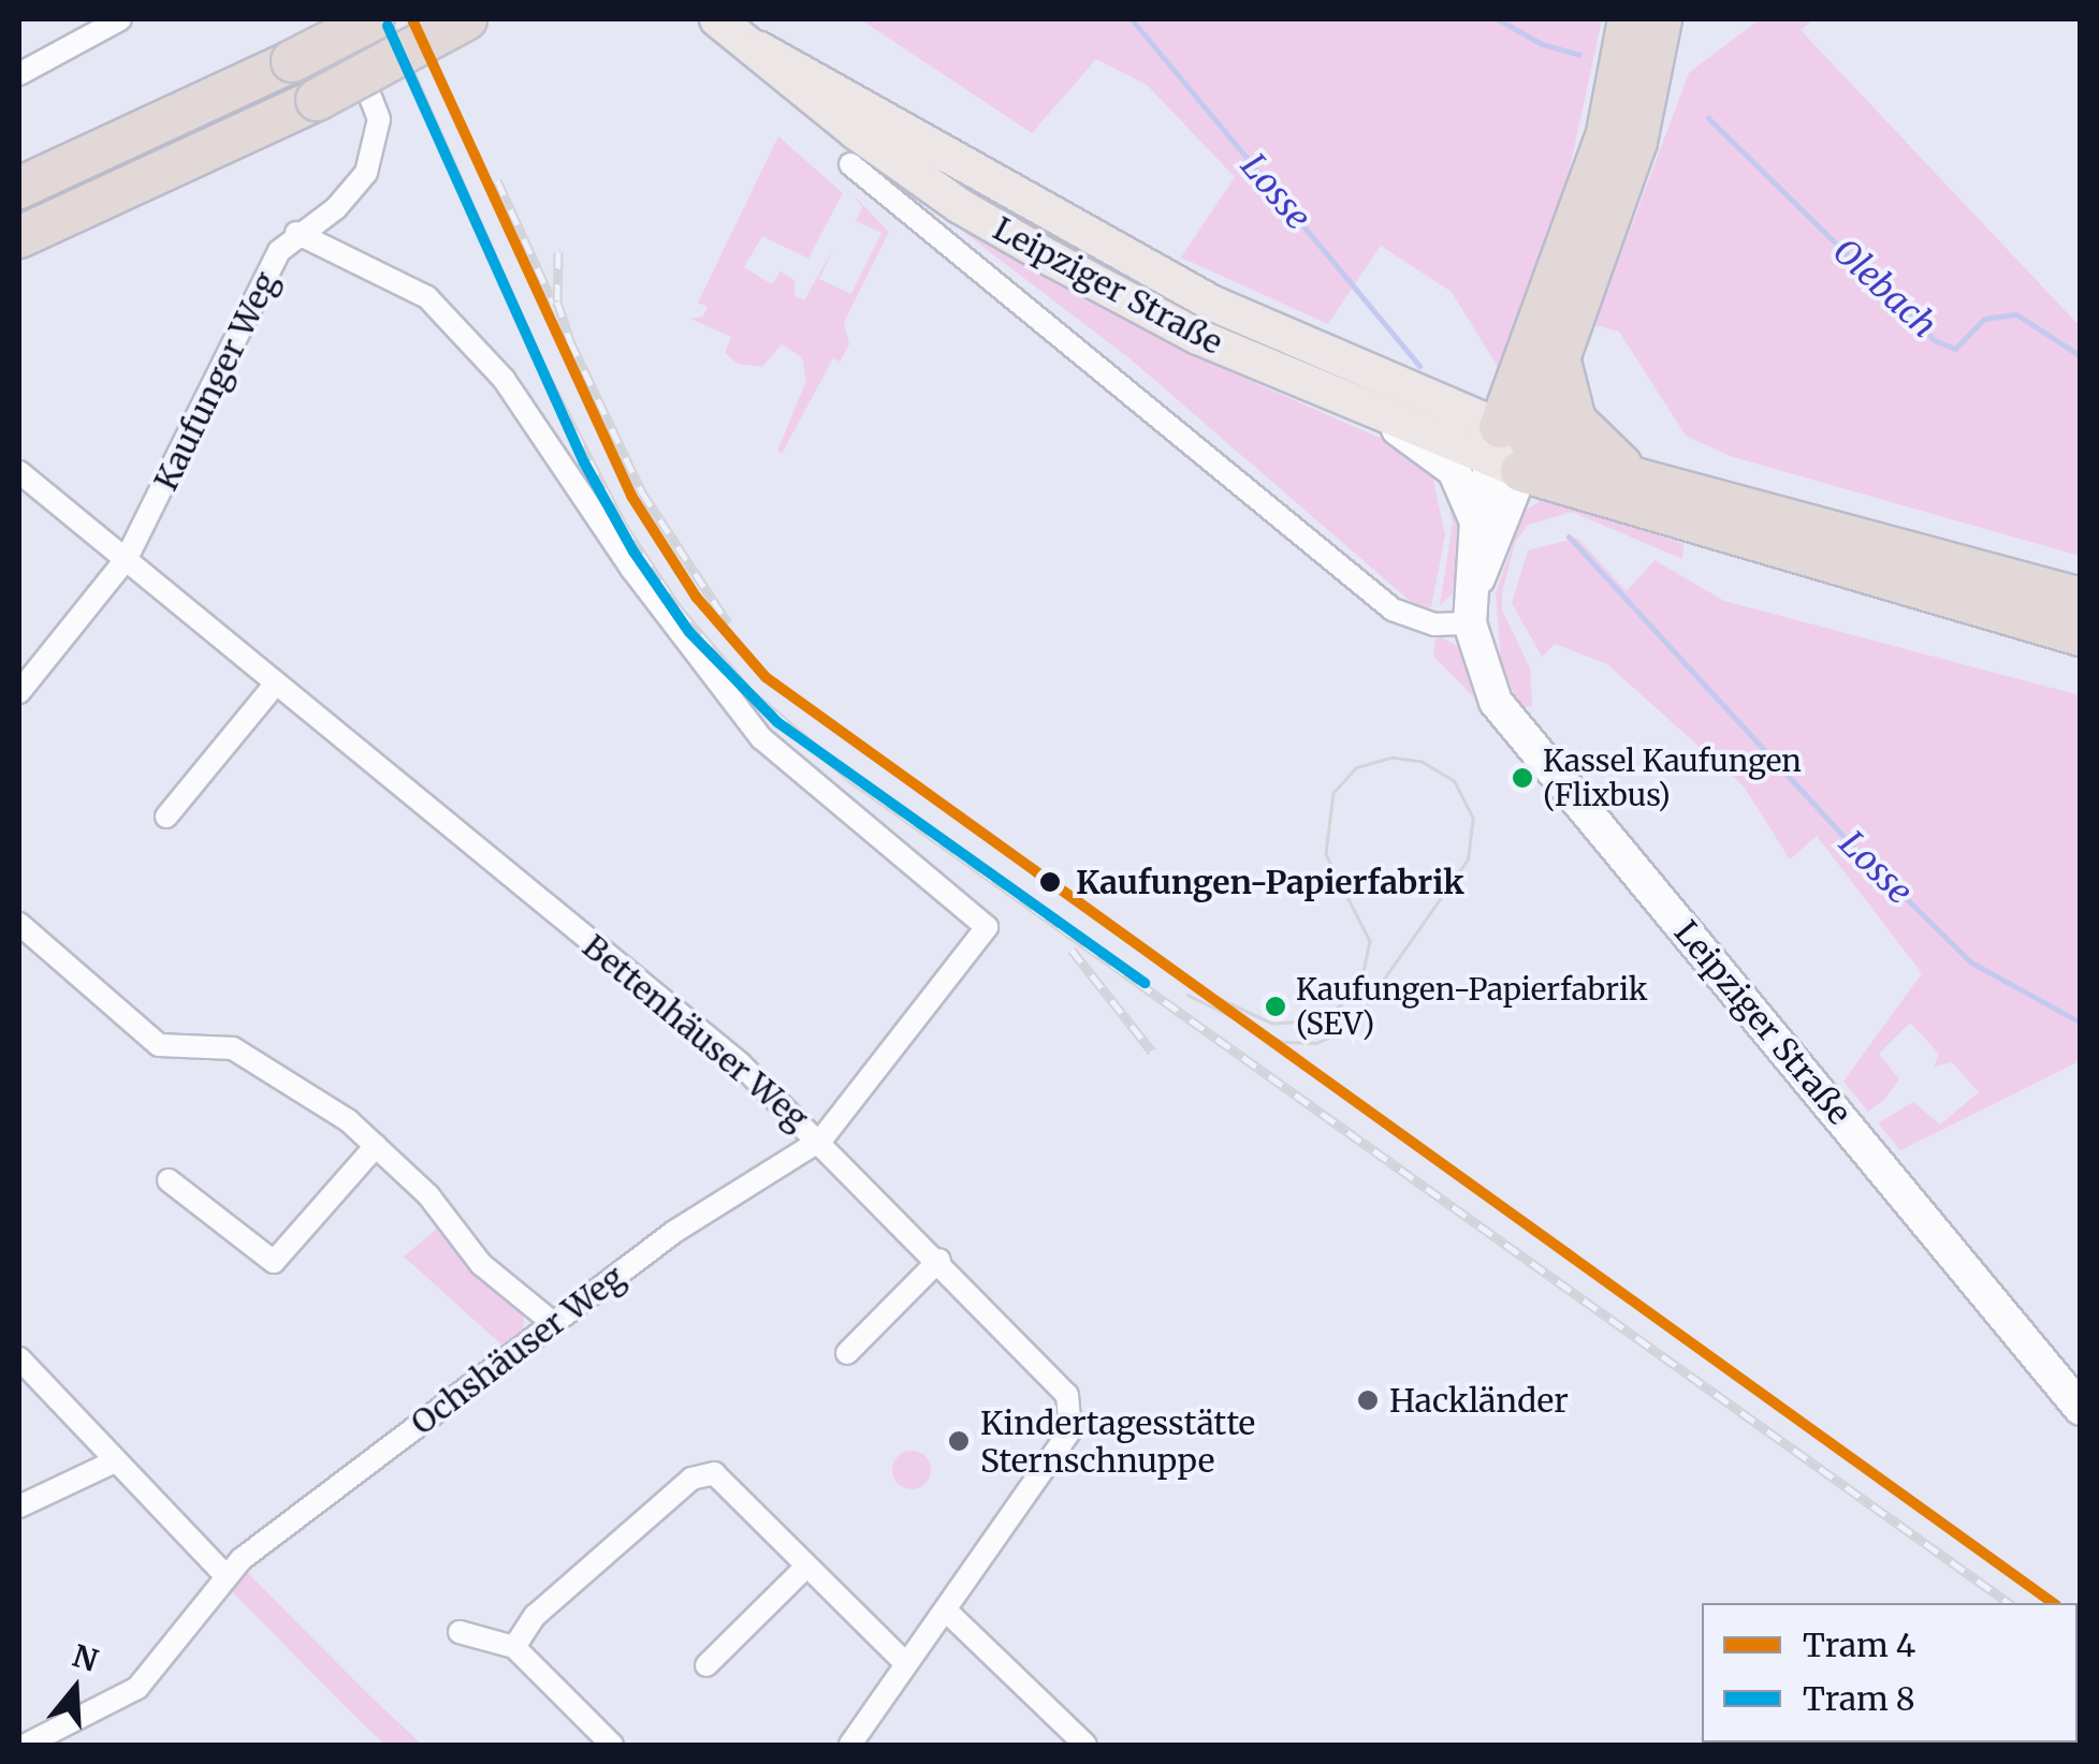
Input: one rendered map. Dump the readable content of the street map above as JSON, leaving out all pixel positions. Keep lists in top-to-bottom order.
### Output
{
  "streets": {
    "main road": ["Leipziger Straße"],
    "street": ["Kaufunger Weg", "Bettenhäuser Weg", "Ochshäuser Weg"]
  },
  "crossings": [
    ["Kaufunger Weg", "Bettenhäuser Weg"],
    ["Kaufunger Weg", "Ochshäuser Weg"],
    ["Bettenhäuser Weg", "Ochshäuser Weg"]
  ],
  "water": ["Losse", "Olebach"],
  "places": [
    "Kassel Kaufungen (Flixbus)",
    "Kaufungen-Papierfabrik",
    "Kaufungen-Papierfabrik (SEV)",
    "Hackländer",
    "Kindertagesstätte Sternschnuppe"
  ],
  "lines": ["tram line 4", "tram line 8"],
  "legend": ["Tram 4", "Tram 8"],
  "north": "top"
}
